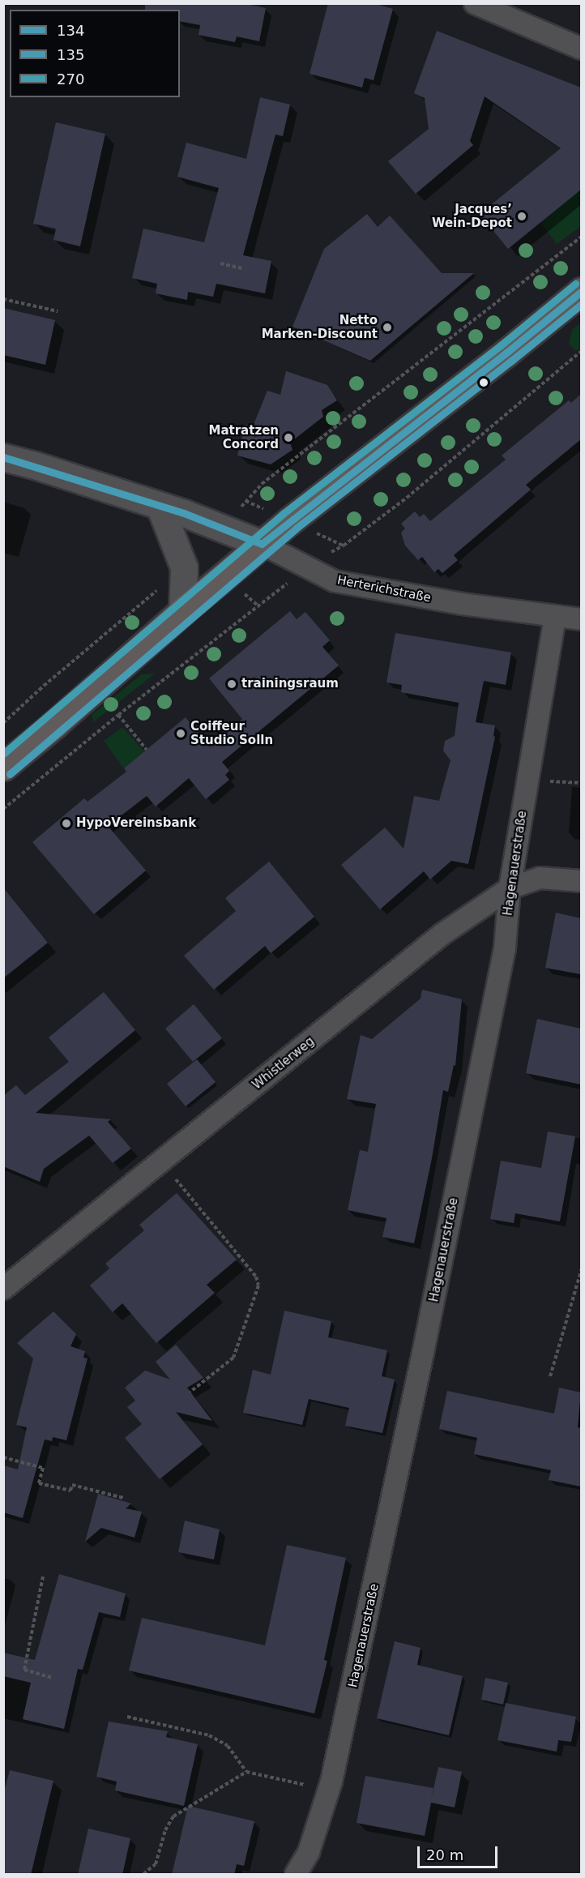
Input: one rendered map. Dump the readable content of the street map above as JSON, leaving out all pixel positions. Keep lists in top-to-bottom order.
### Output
{
  "streets": {
    "main road": ["Herterichstraße"],
    "street": ["Hagenauerstraße", "Whistlerweg"]
  },
  "crossings": [
    ["Herterichstraße", "Hagenauerstraße"],
    ["Hagenauerstraße", "Whistlerweg"]
  ],
  "places": [
    "Jacques’ Wein-Depot",
    "Netto Marken-Discount",
    "Matratzen Concord",
    "trainingsraum",
    "Coiffeur Studio Solln",
    "HypoVereinsbank"
  ],
  "lines": ["transit line 270", "transit line 134", "transit line 135"],
  "legend": ["134", "135", "270"],
  "scale_bar": "20 m"
}
